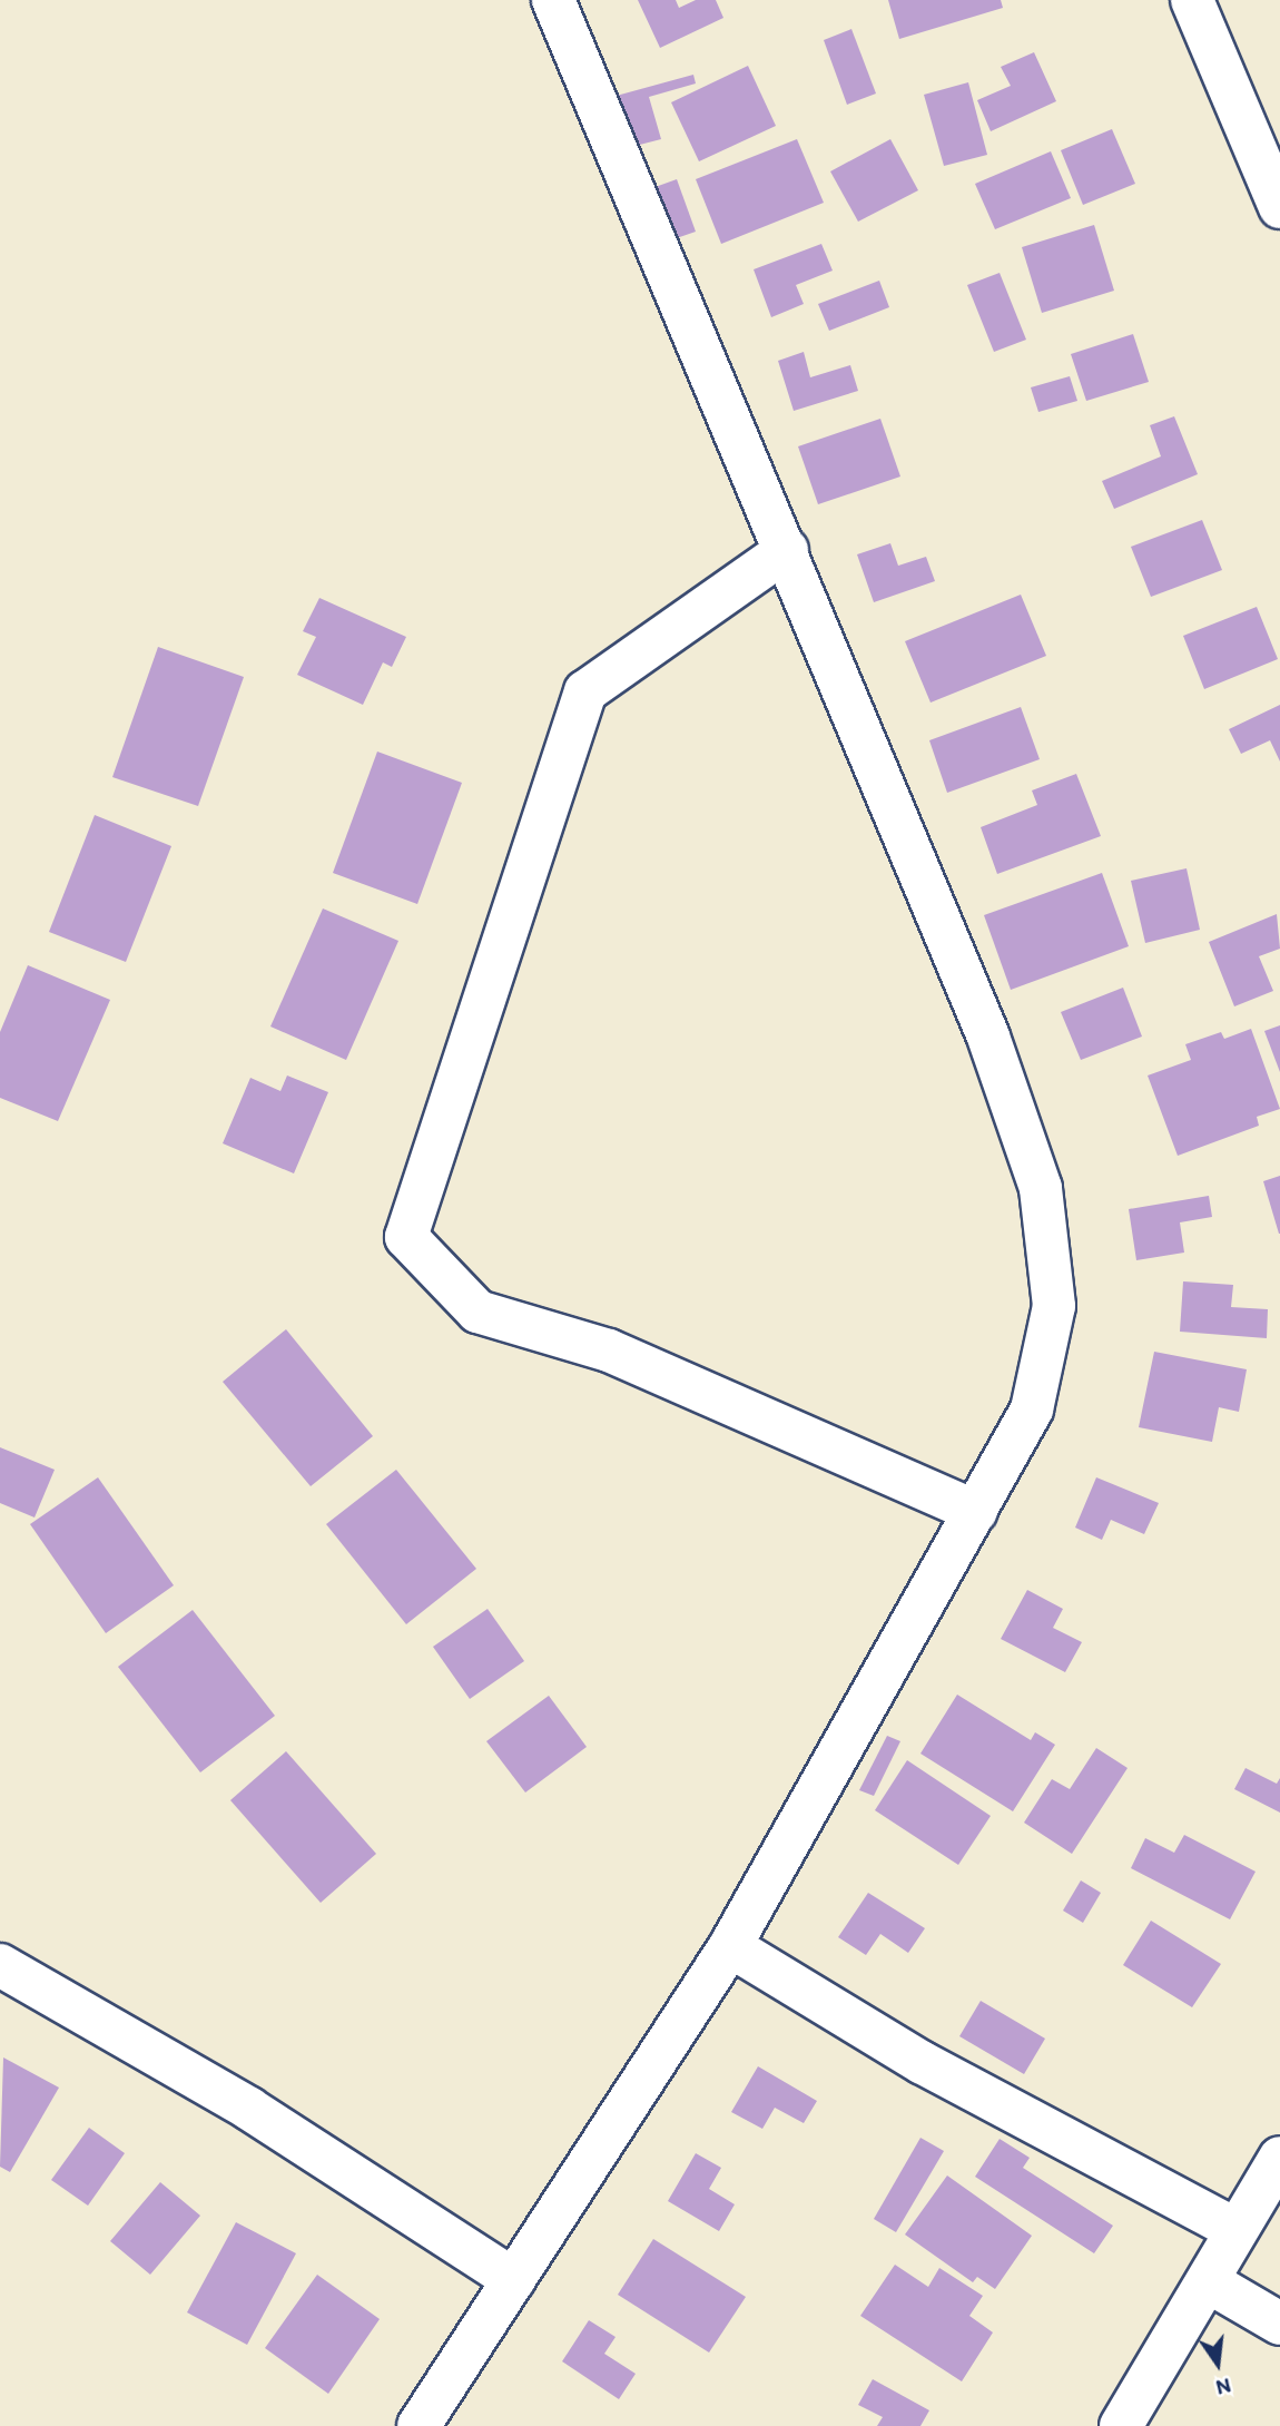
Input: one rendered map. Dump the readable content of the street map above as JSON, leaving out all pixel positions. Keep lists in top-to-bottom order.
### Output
{
  "north": "bottom"
}
